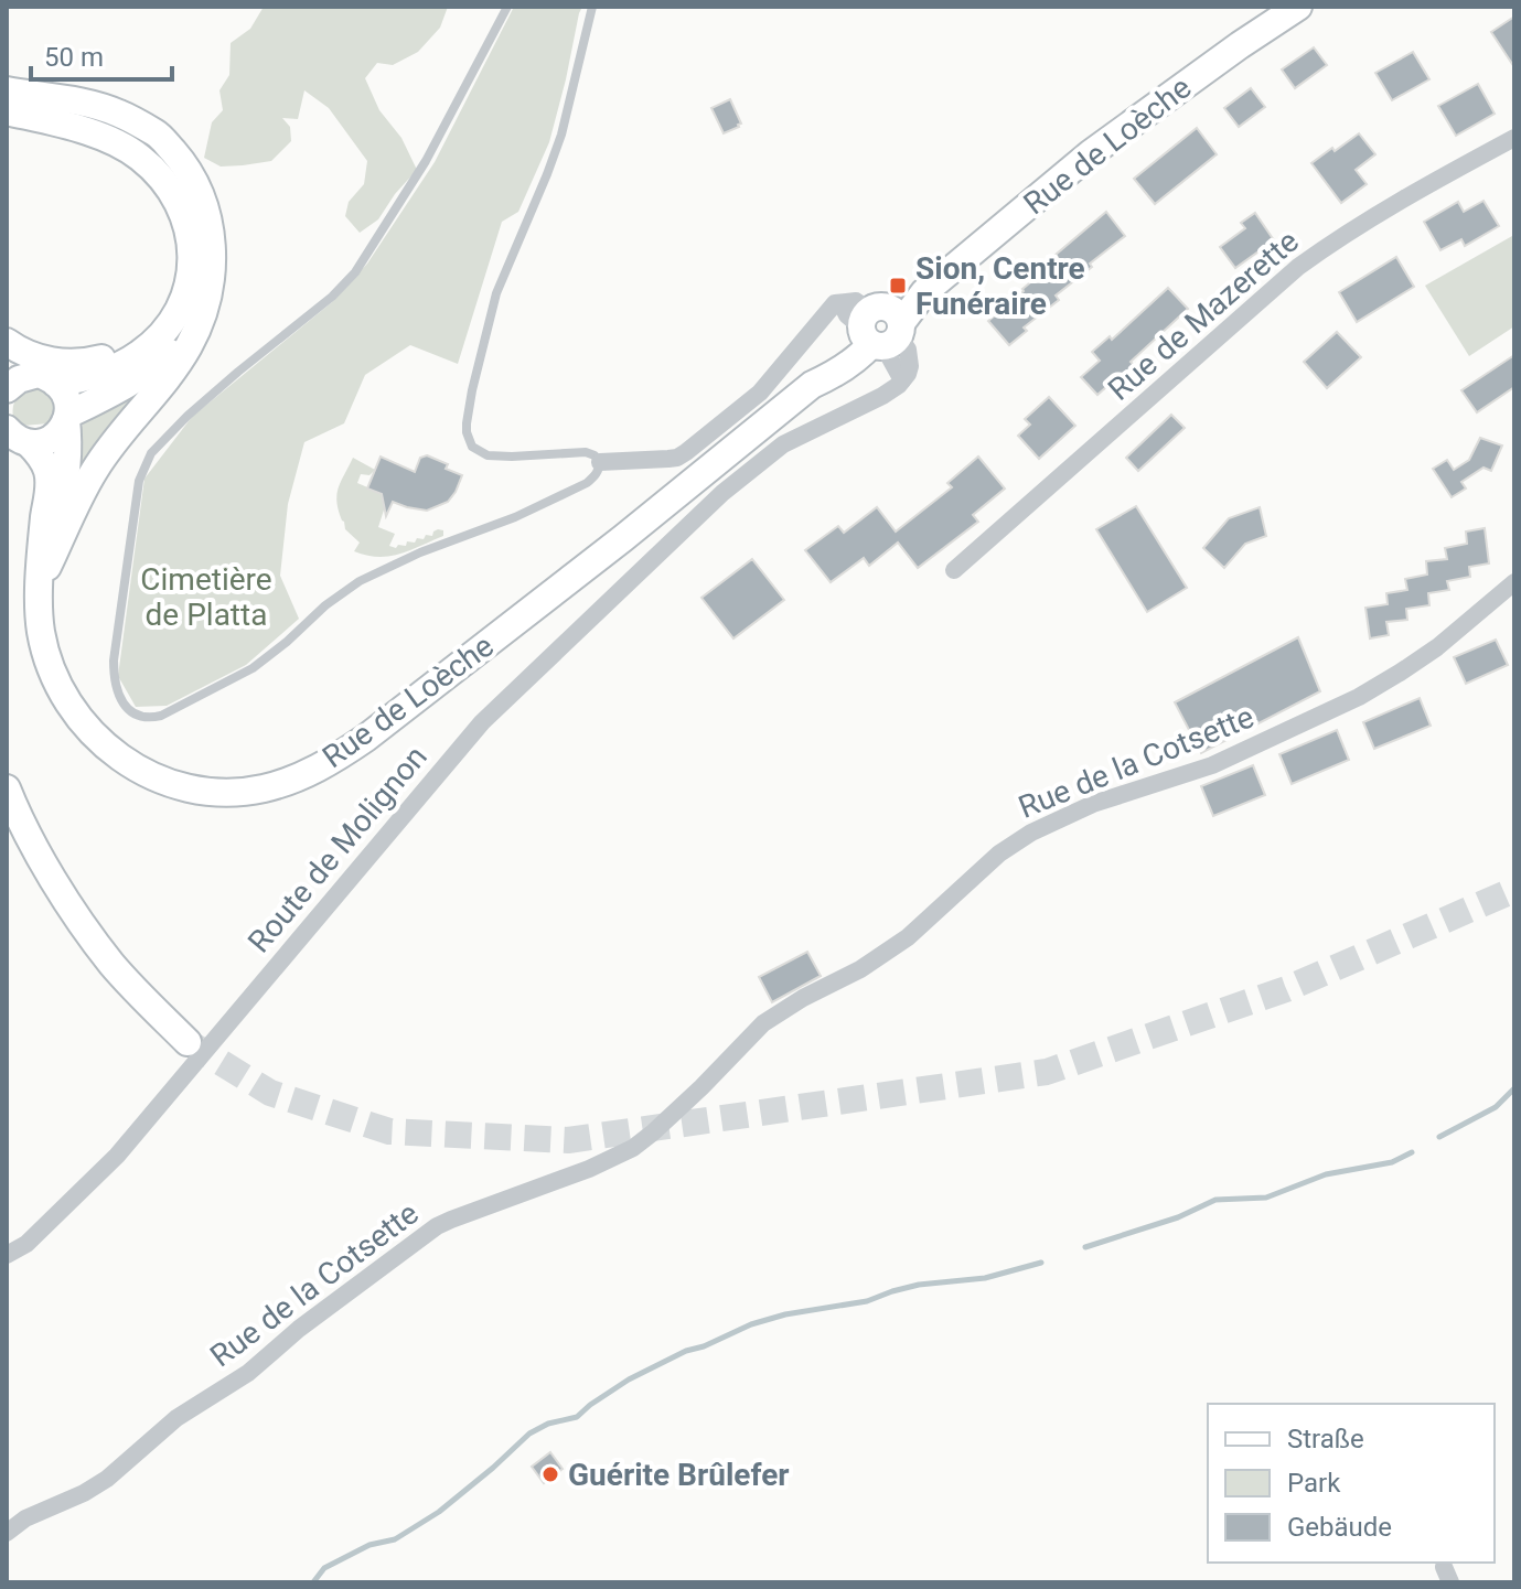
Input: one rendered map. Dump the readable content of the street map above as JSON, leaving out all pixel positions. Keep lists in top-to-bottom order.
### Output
{
  "streets": {
    "street": [
      "Rue de Loèche",
      "Rue de Mazerette",
      "Rue de la Cotsette",
      "Route de Molignon"
    ]
  },
  "crossings": [
    ["Rue de Loèche", "Route de Molignon"]
  ],
  "parks": ["Cimetière de Platta"],
  "places": {
    "transit": ["Sion, Centre Funéraire"],
    "other": ["Guérite Brûlefer"]
  },
  "legend": ["Straße", "Park", "Gebäude"],
  "scale_bar": "50 m"
}
